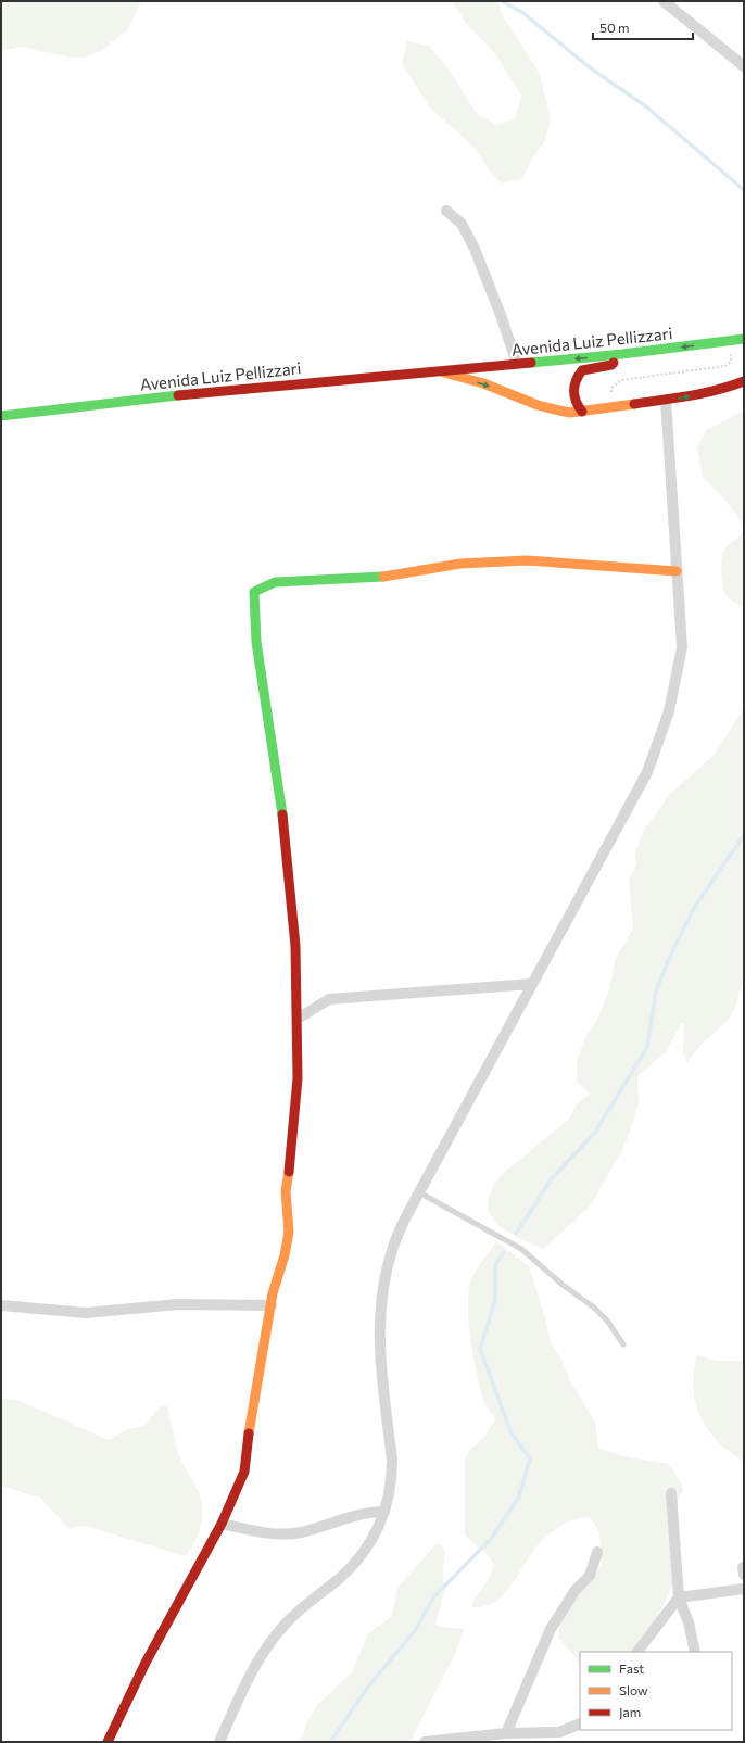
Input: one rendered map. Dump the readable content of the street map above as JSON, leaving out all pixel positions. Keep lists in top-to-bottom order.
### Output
{
  "streets": {
    "street": ["Avenida Luiz Pellizzari"]
  },
  "legend": ["Fast", "Slow", "Jam"],
  "scale_bar": "50 m"
}
